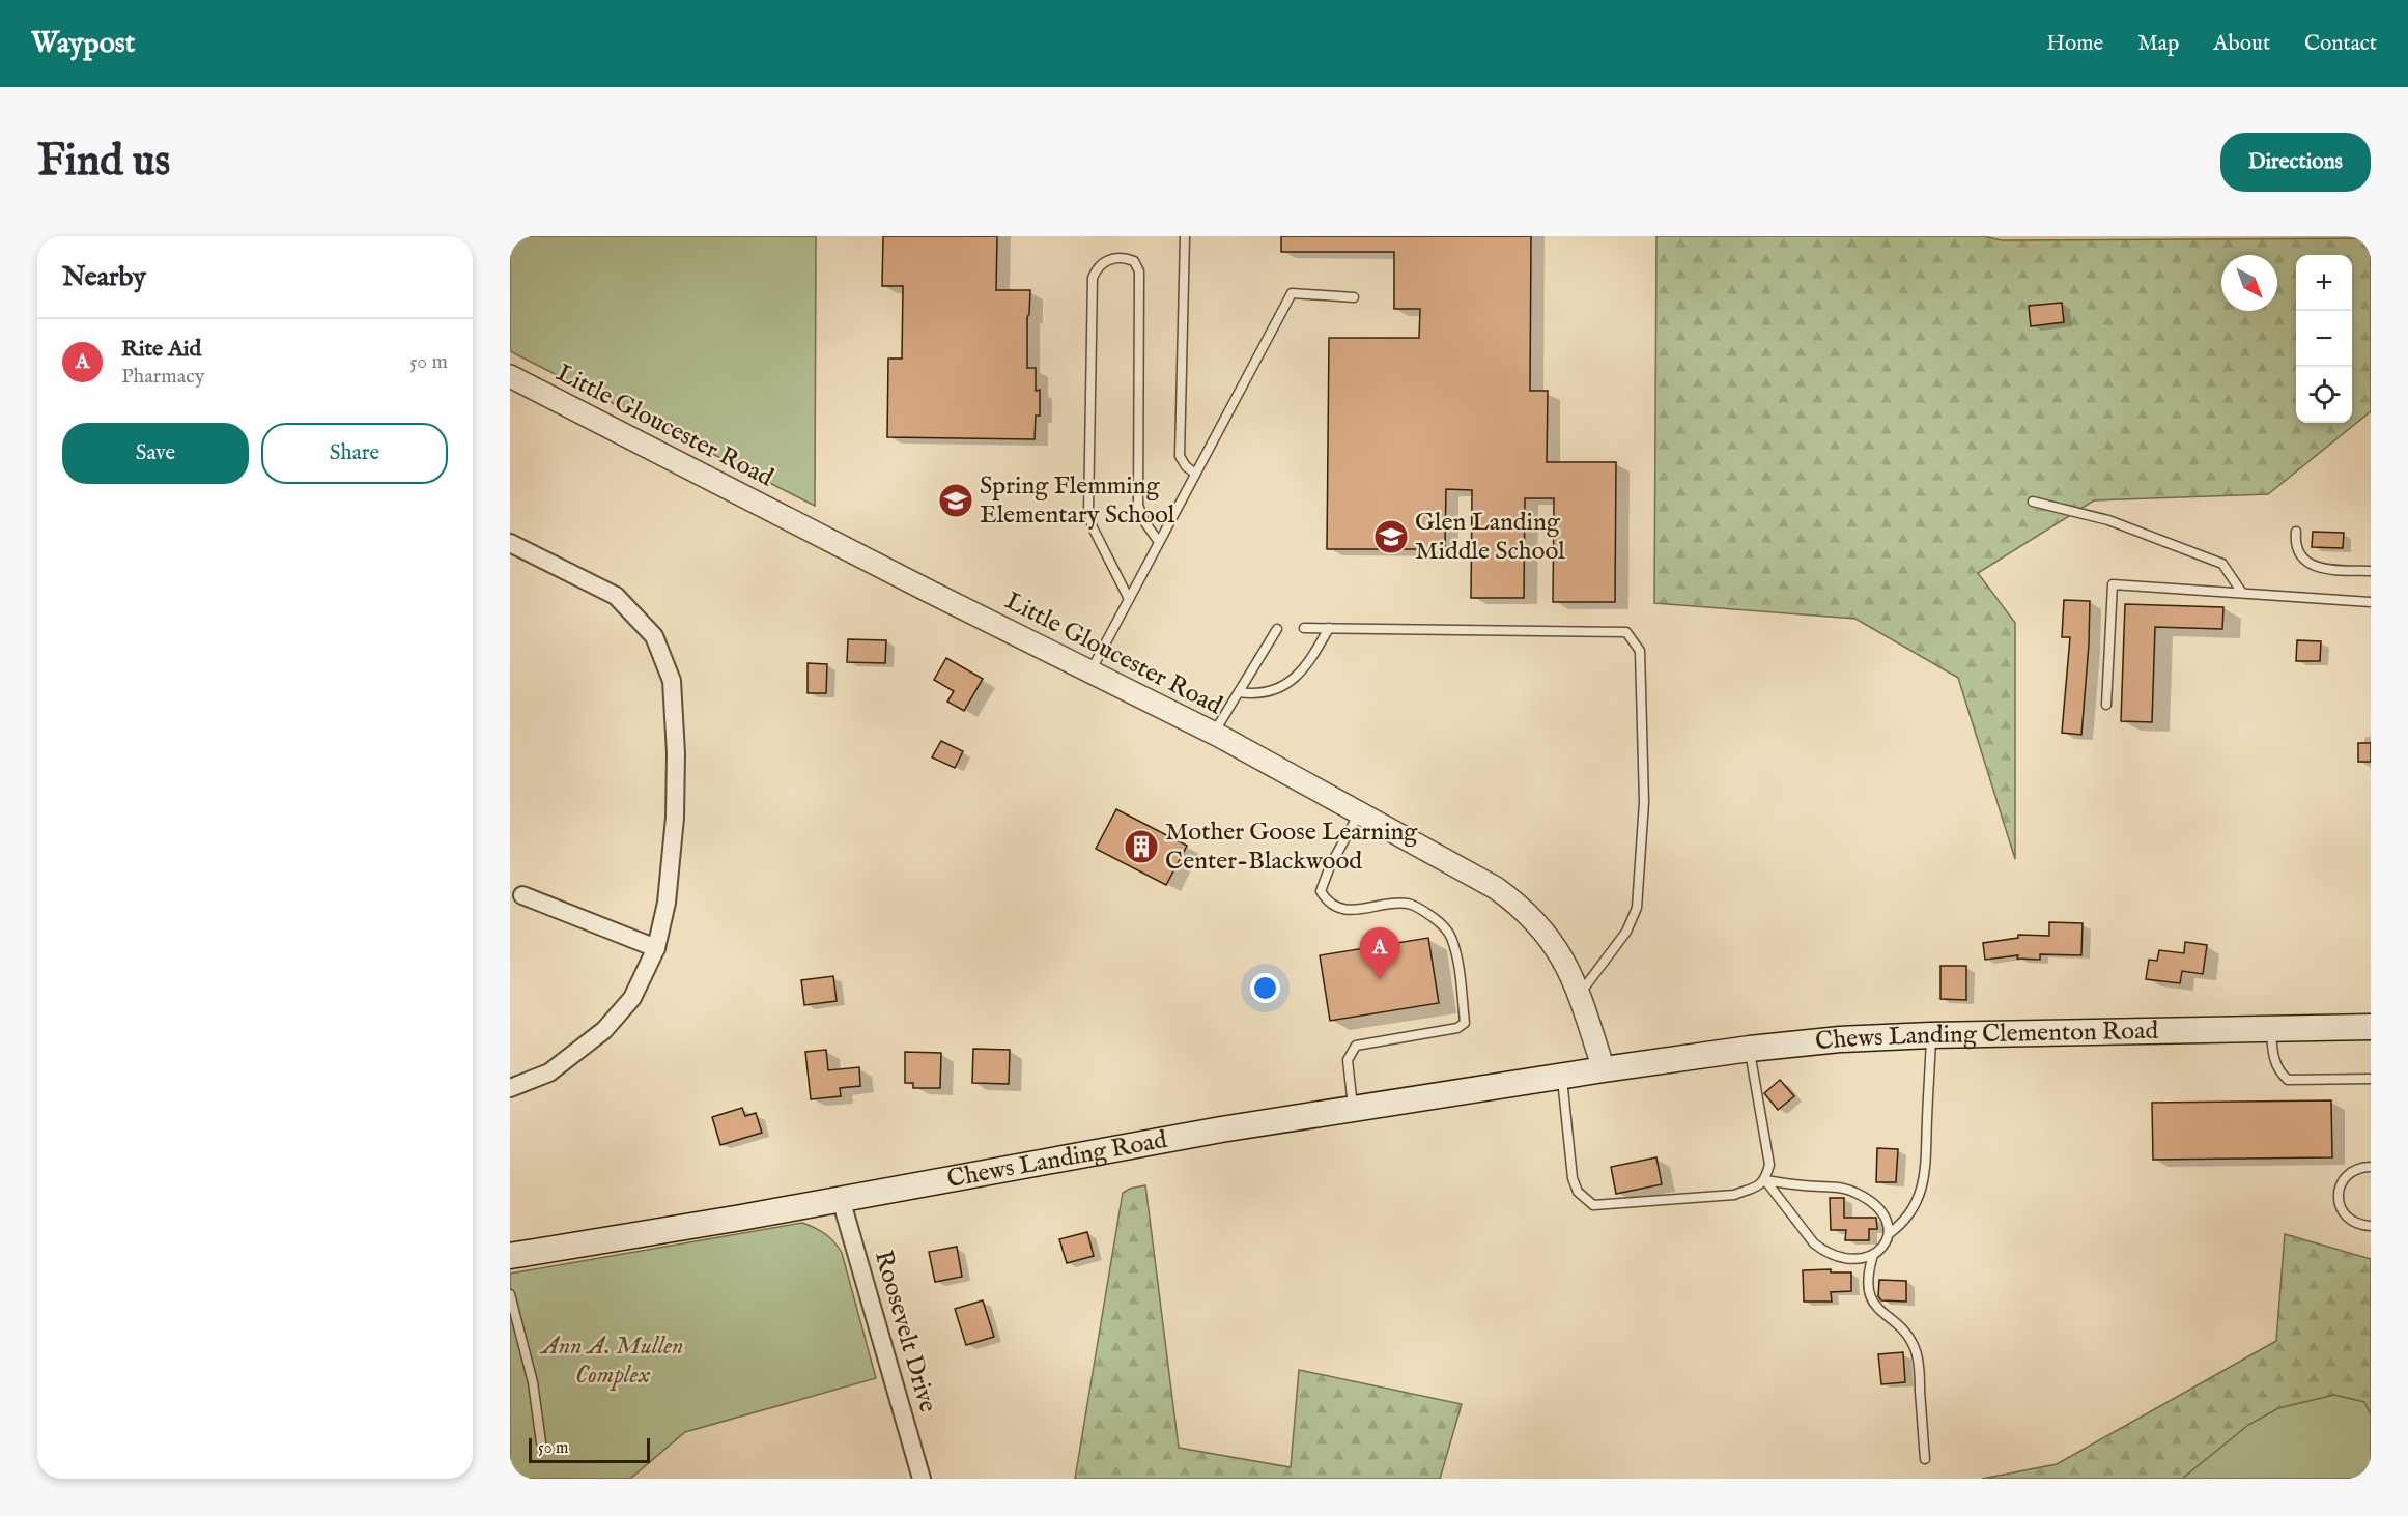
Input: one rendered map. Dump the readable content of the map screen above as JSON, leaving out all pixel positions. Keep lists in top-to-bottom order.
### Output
{
  "streets": {
    "main road": ["Chews Landing Clementon Road", "Chews Landing Road"],
    "street": ["Little Gloucester Road", "Roosevelt Drive"]
  },
  "crossings": [
    ["Little Gloucester Road", "Chews Landing Clementon Road"],
    ["Little Gloucester Road", "Chews Landing Road"],
    ["Chews Landing Clementon Road", "Chews Landing Road"],
    ["Chews Landing Road", "Roosevelt Drive"]
  ],
  "parks": ["Ann A. Mullen Complex"],
  "places": {
    "school or university": ["Spring Flemming Elementary School", "Glen Landing Middle School"],
    "building": ["Mother Goose Learning Center-Blackwood"]
  },
  "scale_bar": "50 m",
  "north": "bottom right",
  "page": {
    "header": "Waypost",
    "nav": [
      "Home",
      "Map",
      "About",
      "Contact"
    ],
    "buttons": [
      "Directions",
      ["Save", "Share"]
    ],
    "title": "Find us",
    "heading": "Nearby",
    "map_buttons": ["+", "−"],
    "list": [
      {
        "mark": "A",
        "name": "Rite Aid",
        "note": "Pharmacy",
        "value": "50 m"
      }
    ],
    "pins": "A",
    "scale": "50 m"
  }
}
